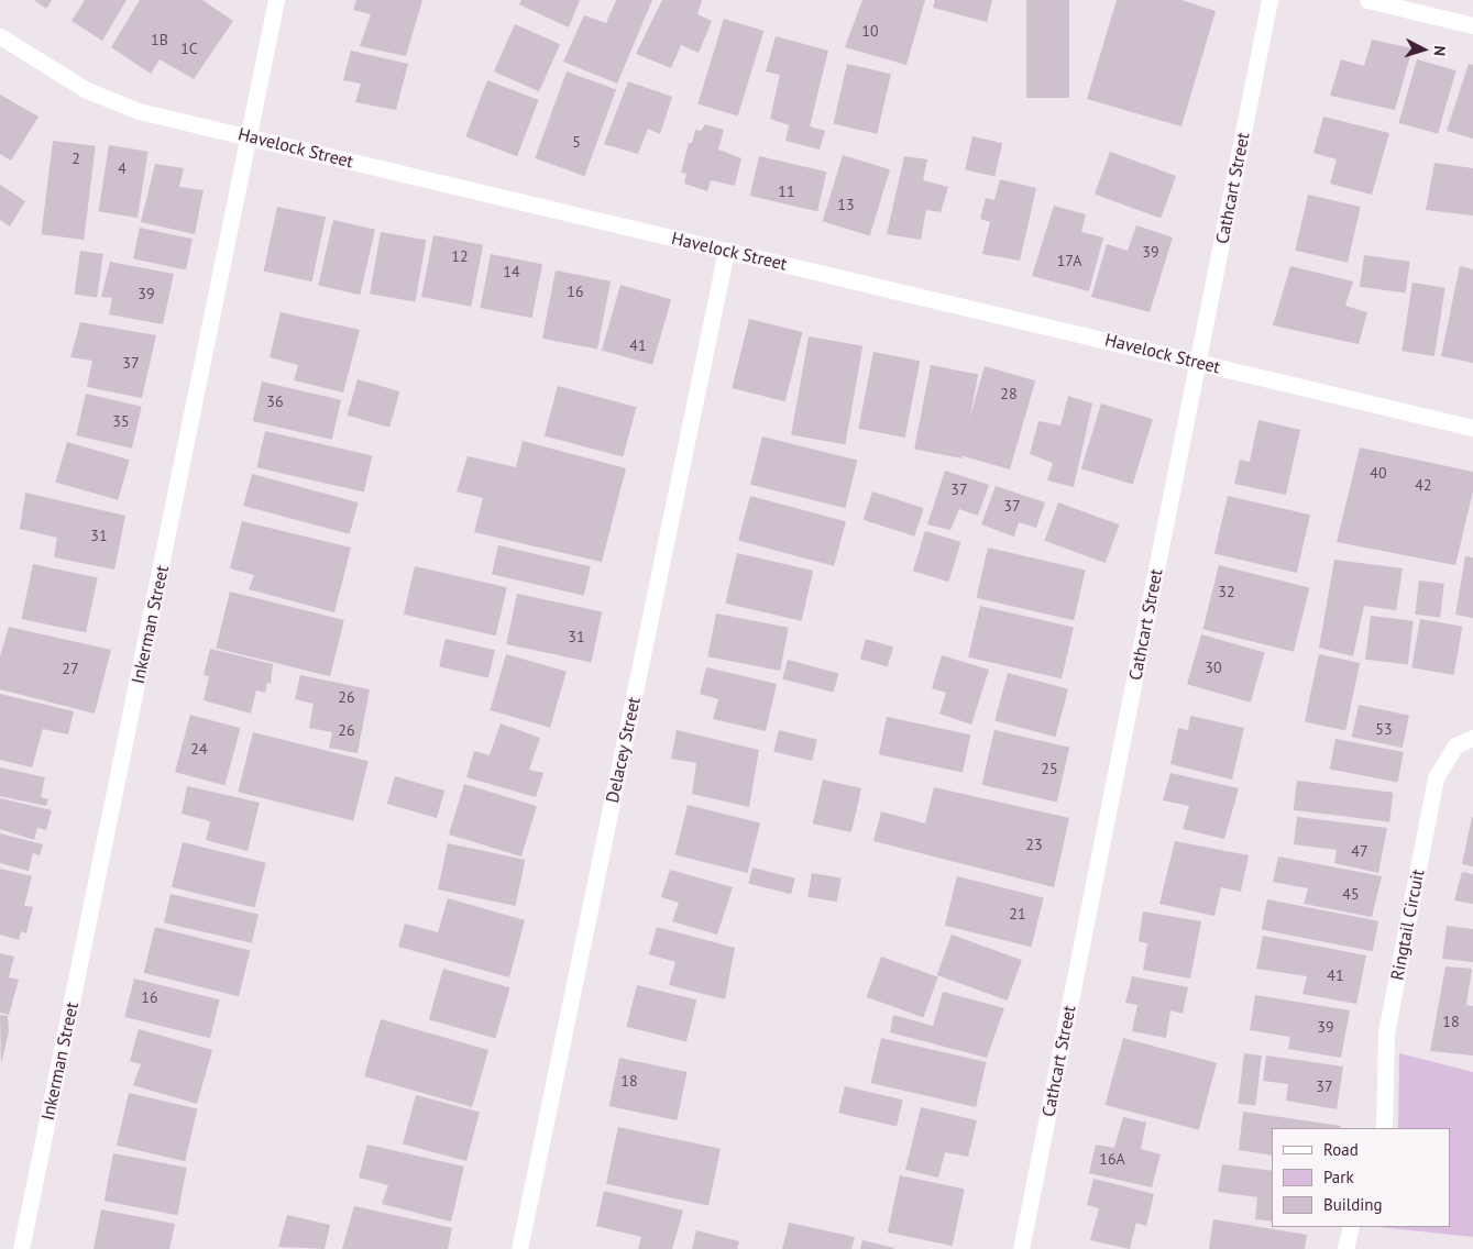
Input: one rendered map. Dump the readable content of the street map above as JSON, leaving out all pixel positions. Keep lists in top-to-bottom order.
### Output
{
  "streets": {
    "street": [
      "Havelock Street",
      "Cathcart Street",
      "Inkerman Street",
      "Delacey Street",
      "Ringtail Circuit"
    ]
  },
  "crossings": [
    ["Havelock Street", "Cathcart Street"],
    ["Havelock Street", "Inkerman Street"],
    ["Havelock Street", "Delacey Street"]
  ],
  "house_numbers": [
    "10",
    "1B",
    "1C",
    "5",
    "2",
    "4",
    "11",
    "13",
    "39",
    "12",
    "17A",
    "14",
    "16",
    "39",
    "41",
    "37",
    "28",
    "36",
    "35",
    "40",
    "42",
    "37",
    "37",
    "31",
    "32",
    "31",
    "30",
    "27",
    "26",
    "53",
    "26",
    "24",
    "25",
    "23",
    "47",
    "45",
    "21",
    "41",
    "16",
    "18",
    "39",
    "18",
    "37",
    "16A"
  ],
  "legend": ["Road", "Park", "Building"],
  "north": "right"
}
